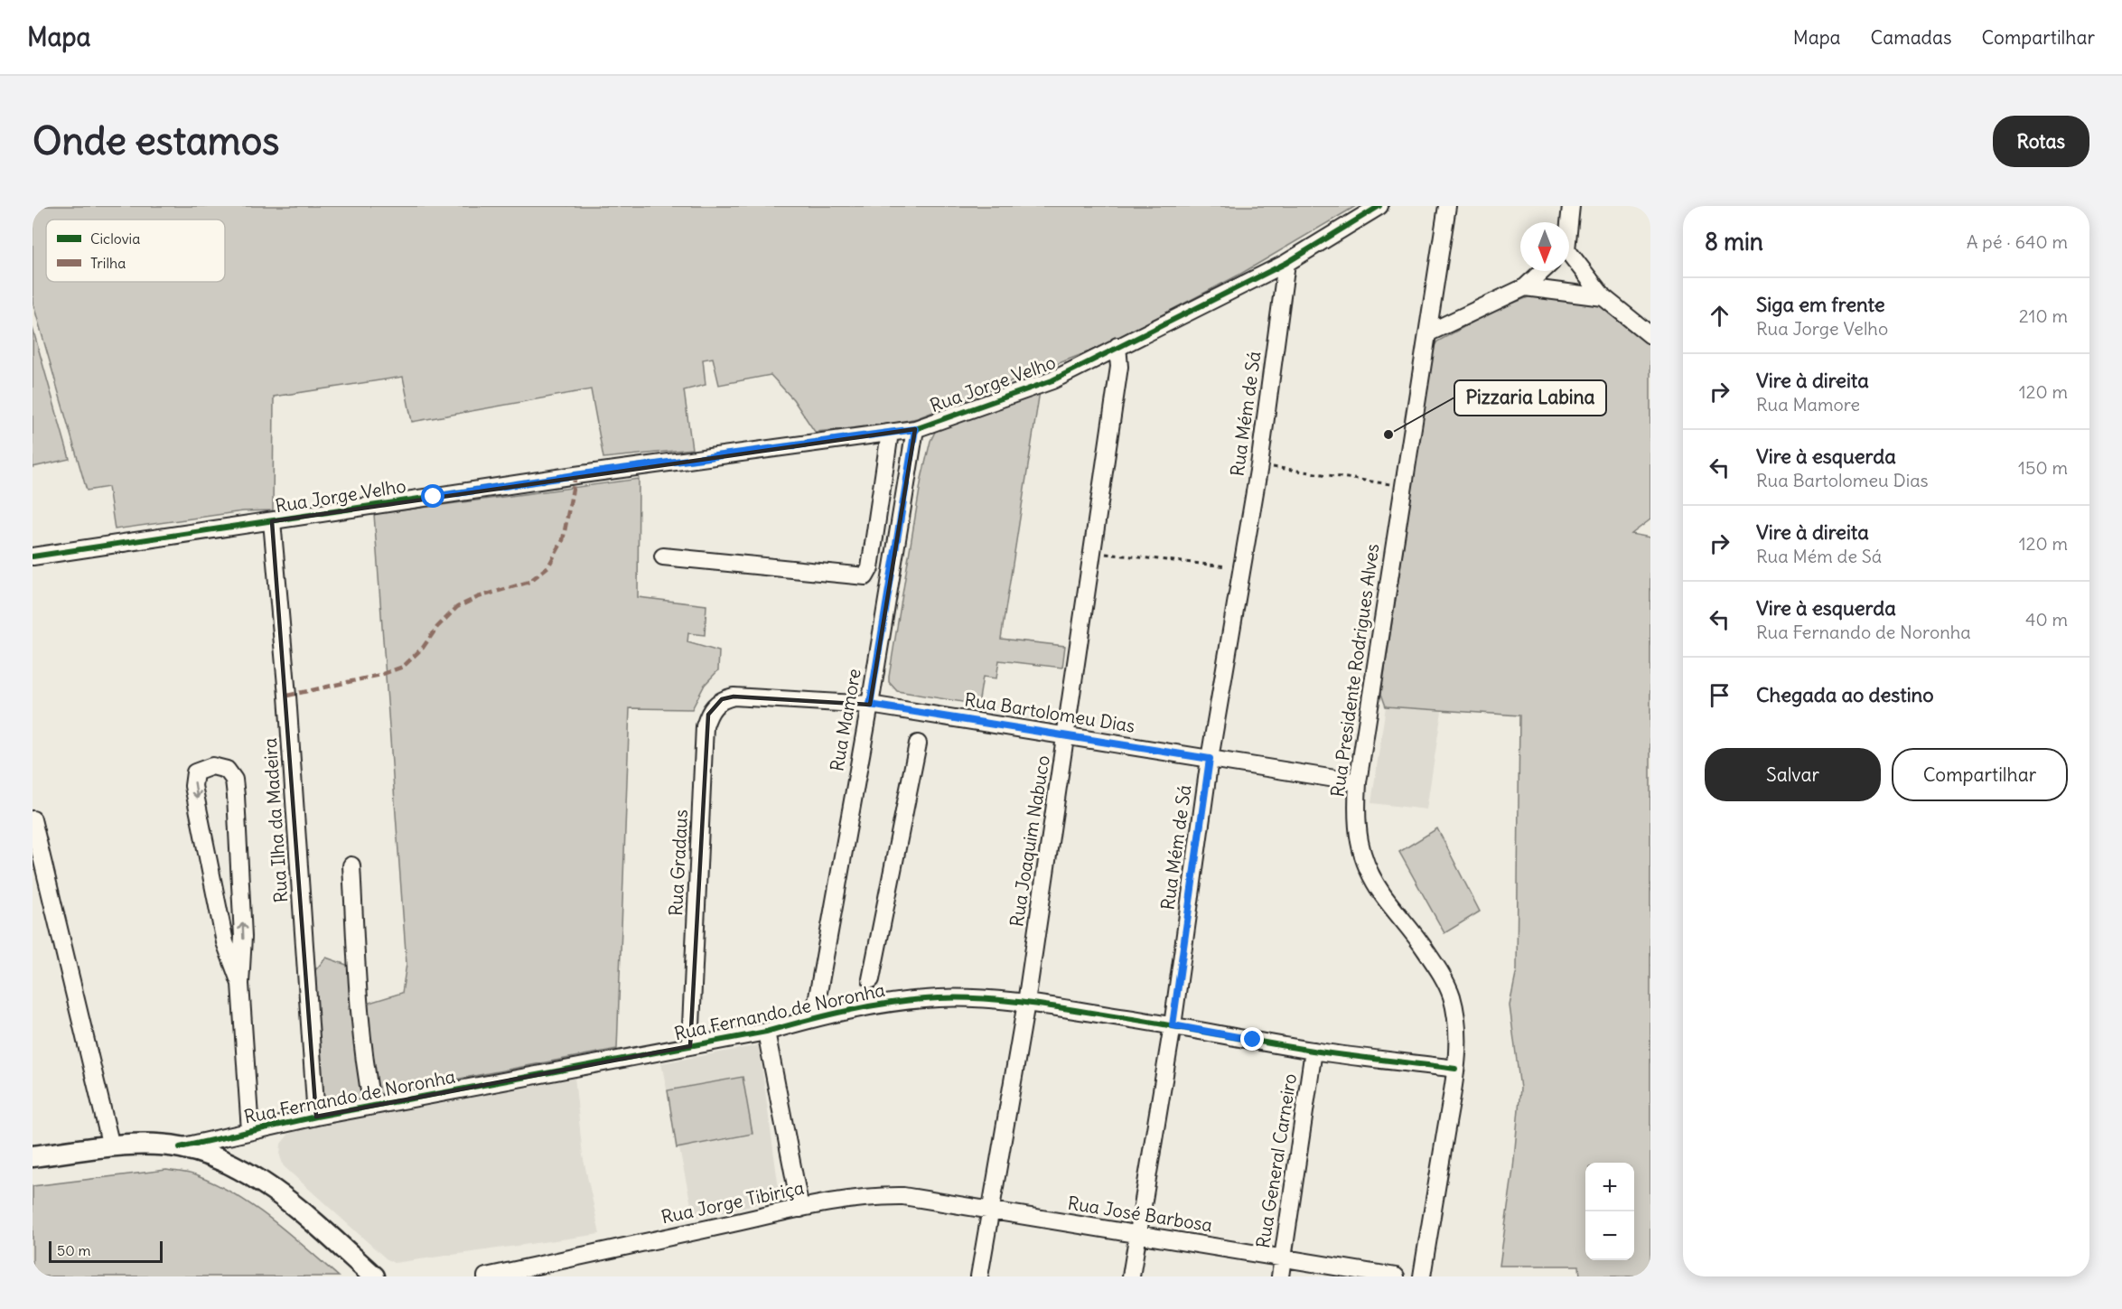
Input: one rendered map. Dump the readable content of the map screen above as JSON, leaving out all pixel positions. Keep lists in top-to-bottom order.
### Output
{
  "streets": {
    "street": [
      "Rua Jorge Velho",
      "Rua Mém de Sá",
      "Rua Presidente Rodrigues Alves",
      "Rua Bartolomeu Dias",
      "Rua Mamore",
      "Rua Ilha da Madeira",
      "Rua Joaquim Nabuco",
      "Rua Gradaus",
      "Rua Fernando de Noronha",
      "Rua General Carneiro",
      "Rua Jorge Tibiriça",
      "Rua José Barbosa"
    ]
  },
  "crossings": [
    ["Rua Jorge Velho", "Rua Mém de Sá"],
    ["Rua Jorge Velho", "Rua Mamore"],
    ["Rua Jorge Velho", "Rua Ilha da Madeira"],
    ["Rua Jorge Velho", "Rua Joaquim Nabuco"],
    ["Rua Mém de Sá", "Rua Bartolomeu Dias"],
    ["Rua Mém de Sá", "Rua Fernando de Noronha"],
    ["Rua Mém de Sá", "Rua José Barbosa"],
    ["Rua Presidente Rodrigues Alves", "Rua Bartolomeu Dias"],
    ["Rua Presidente Rodrigues Alves", "Rua Fernando de Noronha"],
    ["Rua Bartolomeu Dias", "Rua Mamore"],
    ["Rua Bartolomeu Dias", "Rua Joaquim Nabuco"],
    ["Rua Bartolomeu Dias", "Rua Gradaus"],
    ["Rua Mamore", "Rua Fernando de Noronha"],
    ["Rua Ilha da Madeira", "Rua Fernando de Noronha"],
    ["Rua Joaquim Nabuco", "Rua Fernando de Noronha"],
    ["Rua Joaquim Nabuco", "Rua Jorge Tibiriça"],
    ["Rua Joaquim Nabuco", "Rua José Barbosa"],
    ["Rua Gradaus", "Rua Fernando de Noronha"],
    ["Rua Fernando de Noronha", "Rua General Carneiro"],
    ["Rua General Carneiro", "Rua José Barbosa"],
    ["Rua Jorge Tibiriça", "Rua José Barbosa"]
  ],
  "places": ["Pizzaria Labina"],
  "legend": ["Ciclovia", "Trilha"],
  "scale_bar": "50 m",
  "north": "bottom",
  "page": {
    "header": "Mapa",
    "nav": ["Mapa", "Camadas", "Compartilhar"],
    "buttons": [
      "Rotas",
      ["Salvar", "Compartilhar"]
    ],
    "title": "Onde estamos",
    "heading": ["8 min", "A pé · 640 m"],
    "list": [
      ["Siga em frente", "Rua Jorge Velho", "210 m"],
      ["Vire à direita", "Rua Mamore", "120 m"],
      ["Vire à esquerda", "Rua Bartolomeu Dias", "150 m"],
      ["Vire à direita", "Rua Mém de Sá", "120 m"],
      ["Vire à esquerda", "Rua Fernando de Noronha", "40 m"],
      "Chegada ao destino"
    ],
    "map_buttons": ["+", "−"],
    "scale": "50 m"
  }
}
